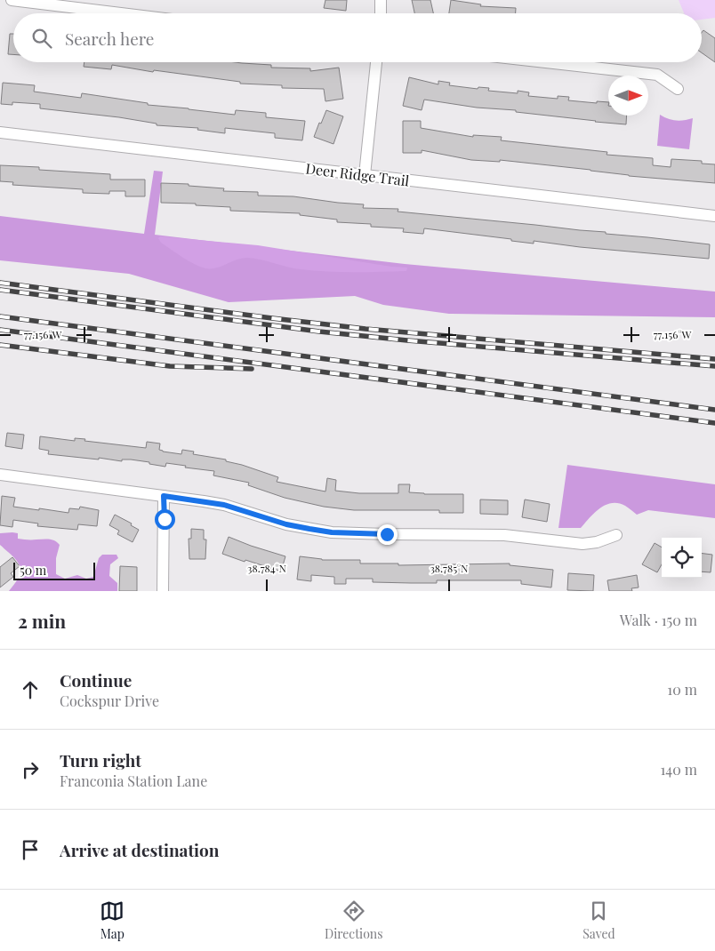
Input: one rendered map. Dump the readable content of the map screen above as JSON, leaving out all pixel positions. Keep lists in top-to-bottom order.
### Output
{
  "streets": {
    "street": ["Deer Ridge Trail"]
  },
  "scale_bar": "50 m",
  "north": "right",
  "page": {
    "search": "Search here",
    "scale": "50 m",
    "heading": ["2 min", "Walk · 150 m"],
    "list": [
      ["Continue", "Cockspur Drive", "10 m"],
      ["Turn right", "Franconia Station Lane", "140 m"],
      "Arrive at destination"
    ],
    "nav": ["Map", "Directions", "Saved"]
  },
  "coordinates": ["77.156°W", "38.784°N", "38.785°N"]
}
